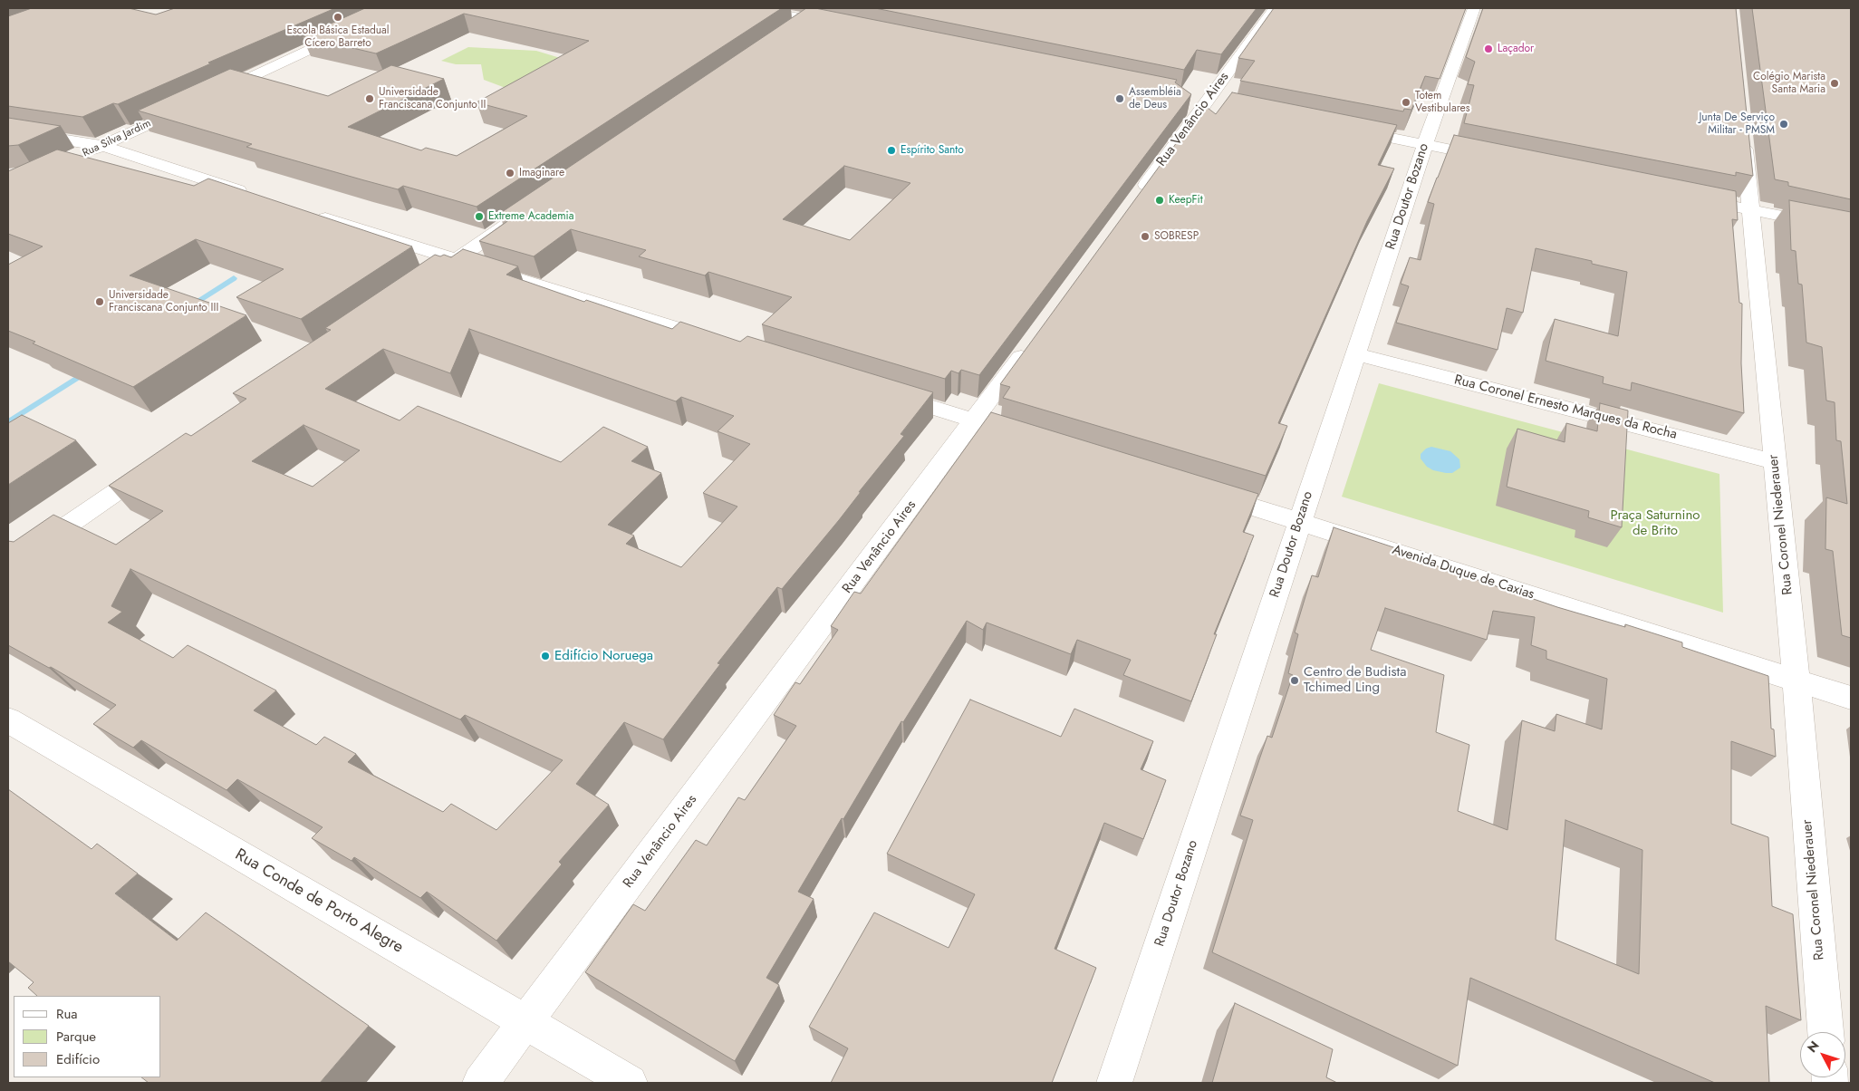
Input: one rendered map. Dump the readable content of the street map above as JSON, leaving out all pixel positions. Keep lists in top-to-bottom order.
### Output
{
  "streets": {
    "street": [
      "Rua Venâncio Aires",
      "Rua Silva Jardim",
      "Rua Doutor Bozano",
      "Rua Coronel Ernesto Marques da Rocha",
      "Rua Coronel Niederauer",
      "Avenida Duque de Caxias",
      "Rua Conde de Porto Alegre"
    ]
  },
  "crossings": [
    ["Rua Venâncio Aires", "Rua Conde de Porto Alegre"],
    ["Rua Doutor Bozano", "Rua Coronel Ernesto Marques da Rocha"],
    ["Rua Doutor Bozano", "Avenida Duque de Caxias"],
    ["Rua Coronel Ernesto Marques da Rocha", "Rua Coronel Niederauer"],
    ["Rua Coronel Niederauer", "Avenida Duque de Caxias"]
  ],
  "parks": ["Praça Saturnino de Brito"],
  "places": [
    "Escola Básica Estadual Cícero Barreto",
    "Laçador",
    "Colégio Marista Santa Maria",
    "Universidade Franciscana Conjunto II",
    "Assembléia de Deus",
    "Totem Vestibulares",
    "Junta De Serviço Militar - PMSM",
    "Espírito Santo",
    "Imaginare",
    "KeepFit",
    "Extreme Academia",
    "SOBRESP",
    "Universidade Franciscana Conjunto III",
    "Edifício Noruega",
    "Centro de Budista Tchimed Ling"
  ],
  "legend": ["Rua", "Parque", "Edifício"],
  "north": "top left"
}
